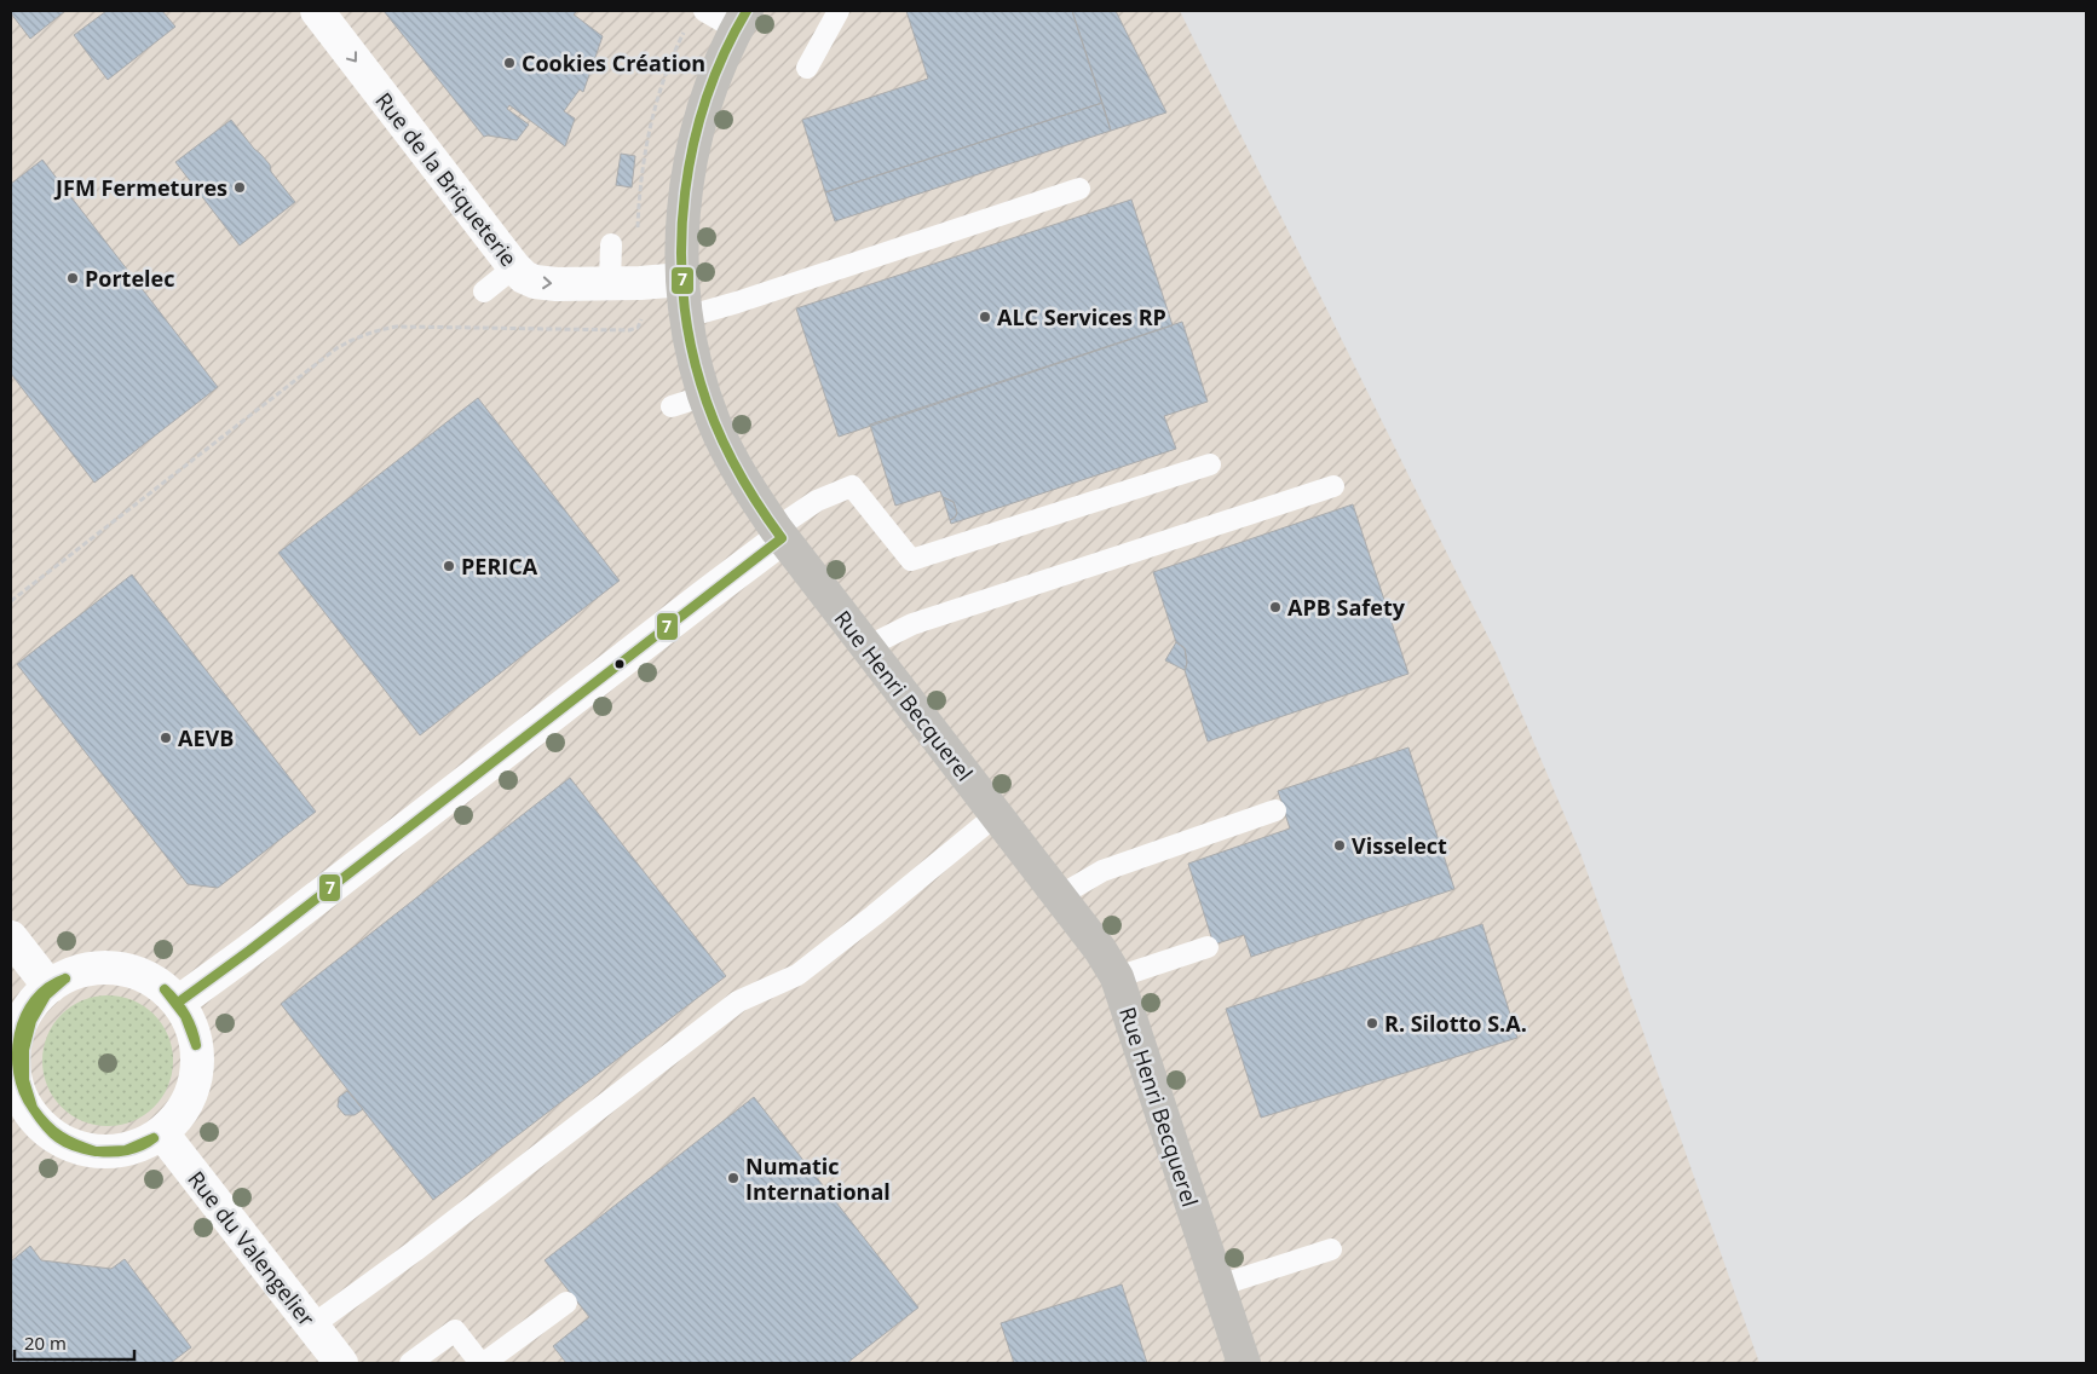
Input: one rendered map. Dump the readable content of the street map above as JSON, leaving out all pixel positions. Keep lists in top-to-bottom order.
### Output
{
  "streets": {
    "street": ["Rue de la Briqueterie", "Rue Henri Becquerel", "Rue du Valengelier"]
  },
  "crossings": [
    ["Rue de la Briqueterie", "Rue Henri Becquerel"]
  ],
  "one_way": ["Rue de la Briqueterie"],
  "places": [
    "Cookies Création",
    "JFM Fermetures",
    "Portelec",
    "ALC Services RP",
    "PERICA",
    "APB Safety",
    "AEVB",
    "Visselect",
    "R. Silotto S.A.",
    "Numatic International"
  ],
  "lines": ["transit line 7"],
  "scale_bar": "20 m"
}
